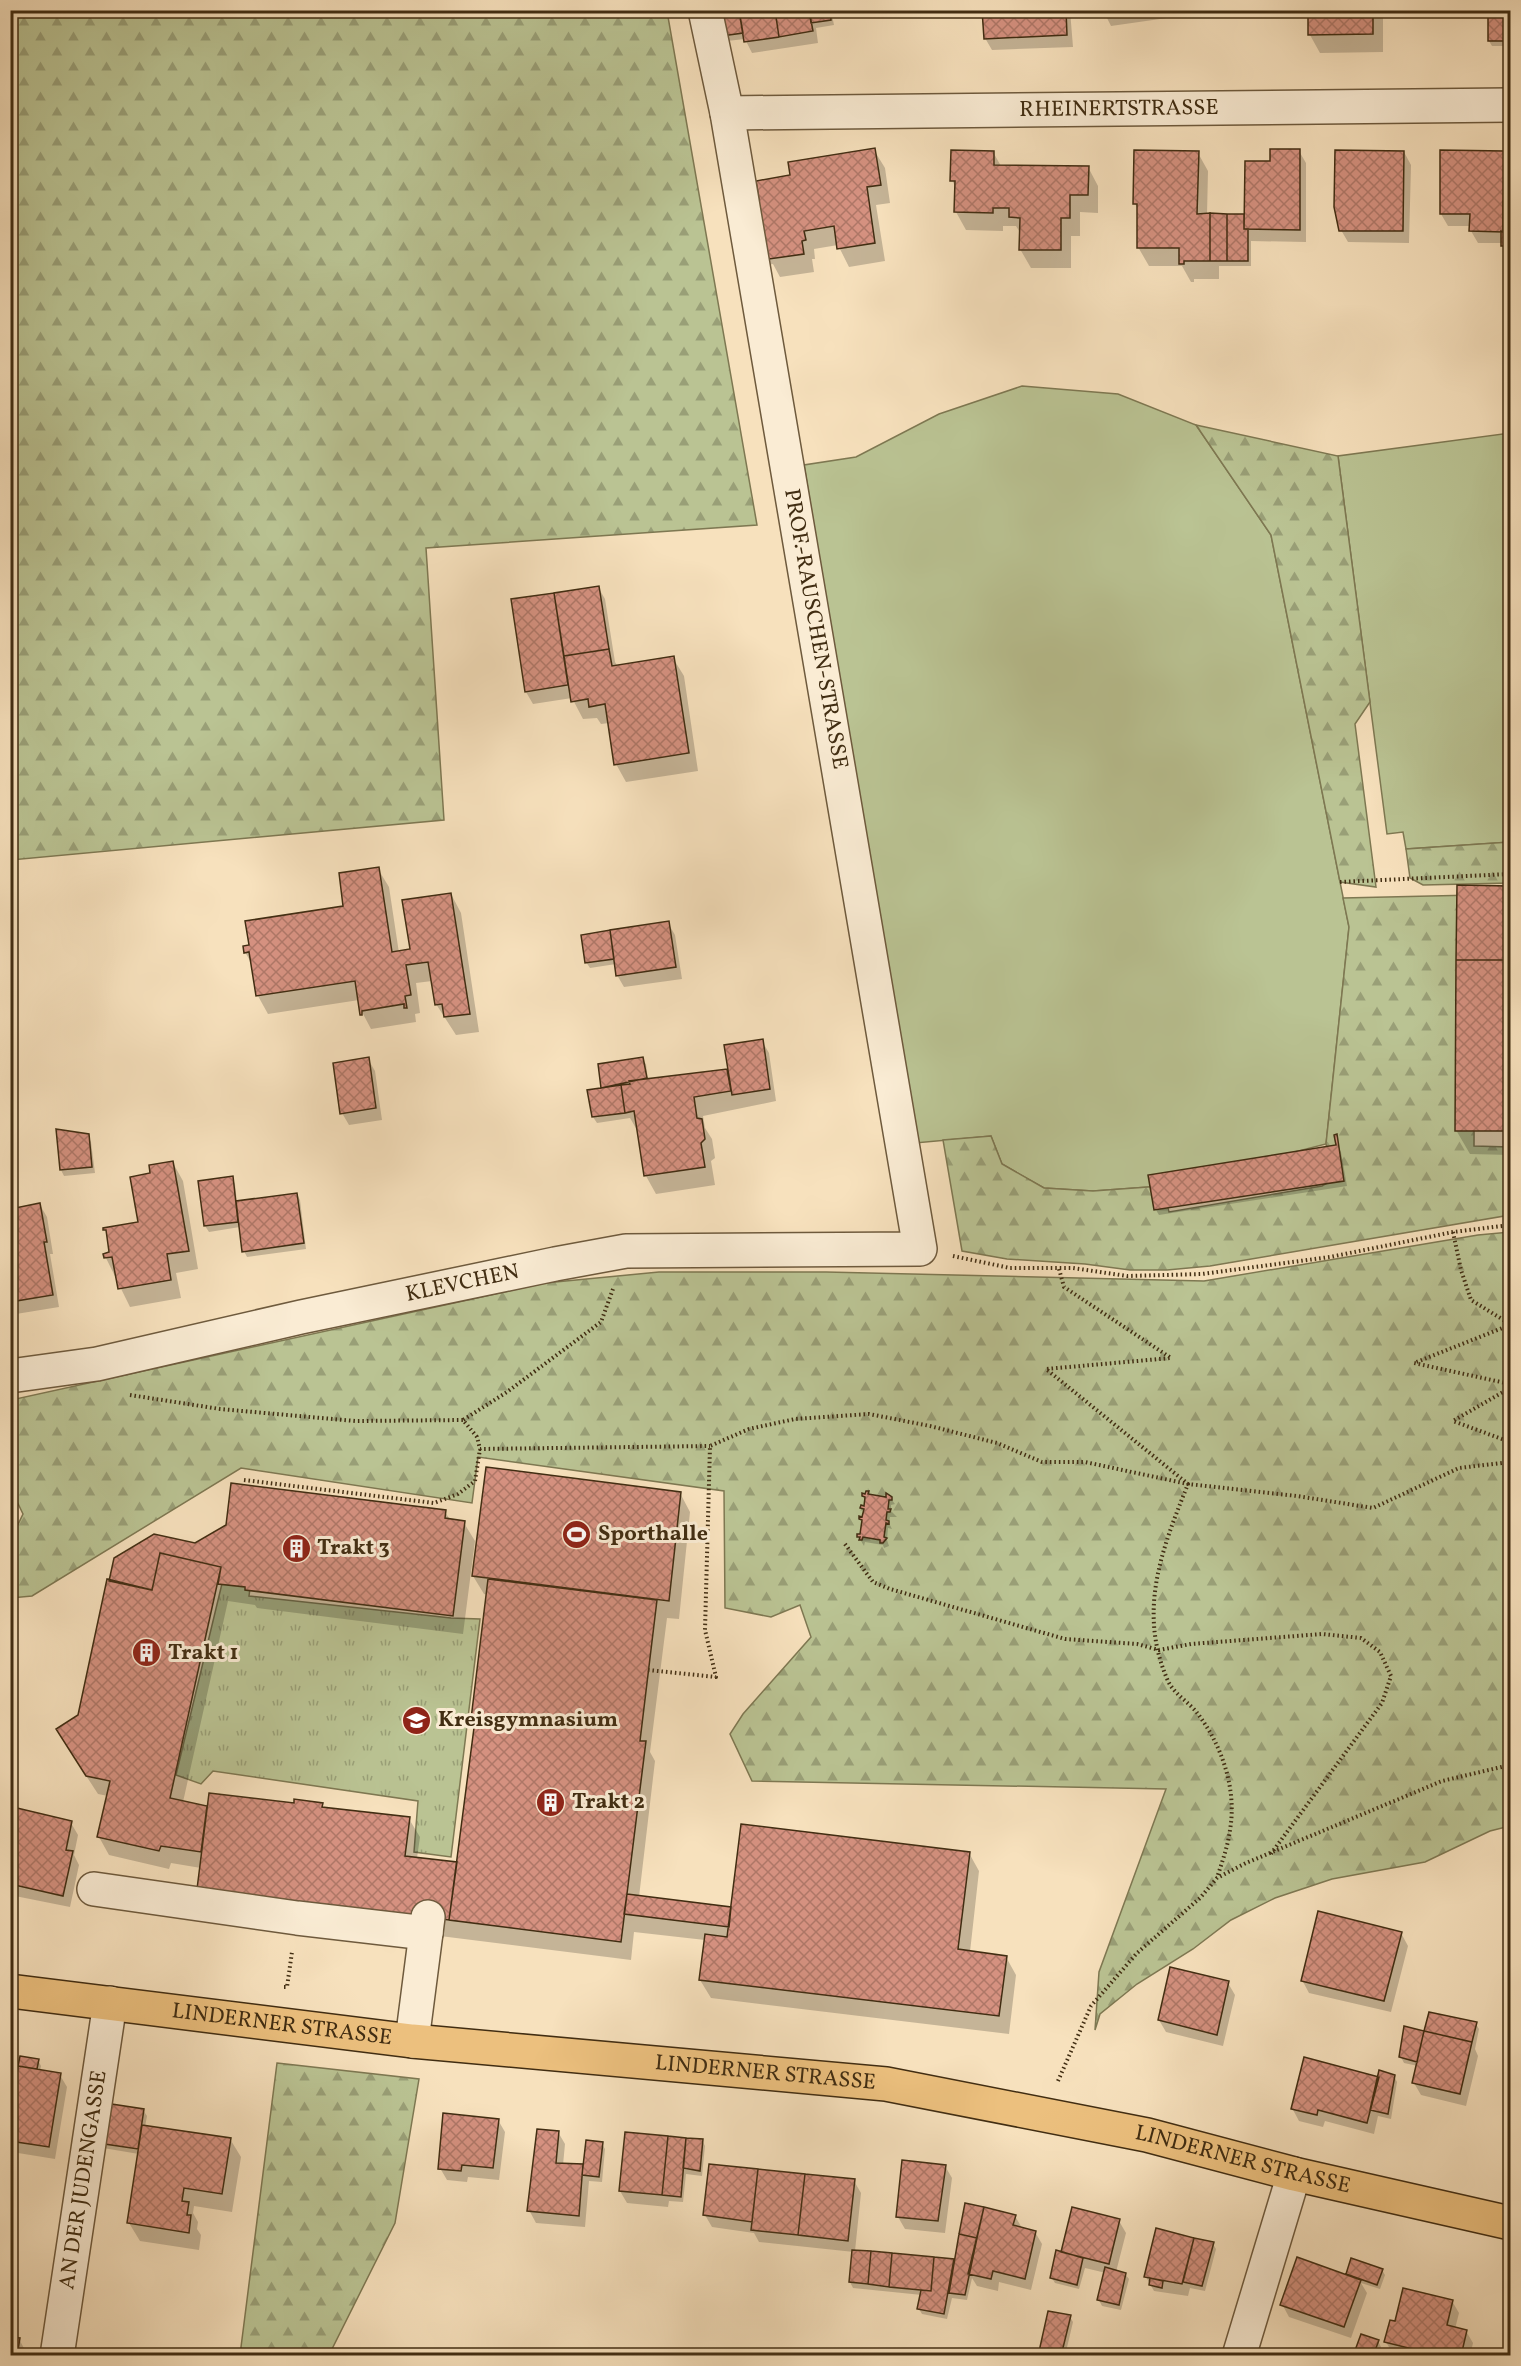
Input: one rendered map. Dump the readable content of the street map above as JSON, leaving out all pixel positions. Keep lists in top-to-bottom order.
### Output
{
  "streets": {
    "main road": ["LINDERNER STRASSE"],
    "street": [
      "RHEINERTSTRASSE",
      "PROF.-RAUSCHEN-STRASSE",
      "KLEVCHEN",
      "AN DER JUDENGASSE"
    ]
  },
  "crossings": [
    ["RHEINERTSTRASSE", "PROF.-RAUSCHEN-STRASSE"],
    ["PROF.-RAUSCHEN-STRASSE", "KLEVCHEN"],
    ["LINDERNER STRASSE", "AN DER JUDENGASSE"]
  ],
  "places": {
    "sports": ["Sporthalle"],
    "building": ["Trakt 3", "Trakt 1", "Trakt 2"],
    "school or university": ["Kreisgymnasium"]
  }
}
